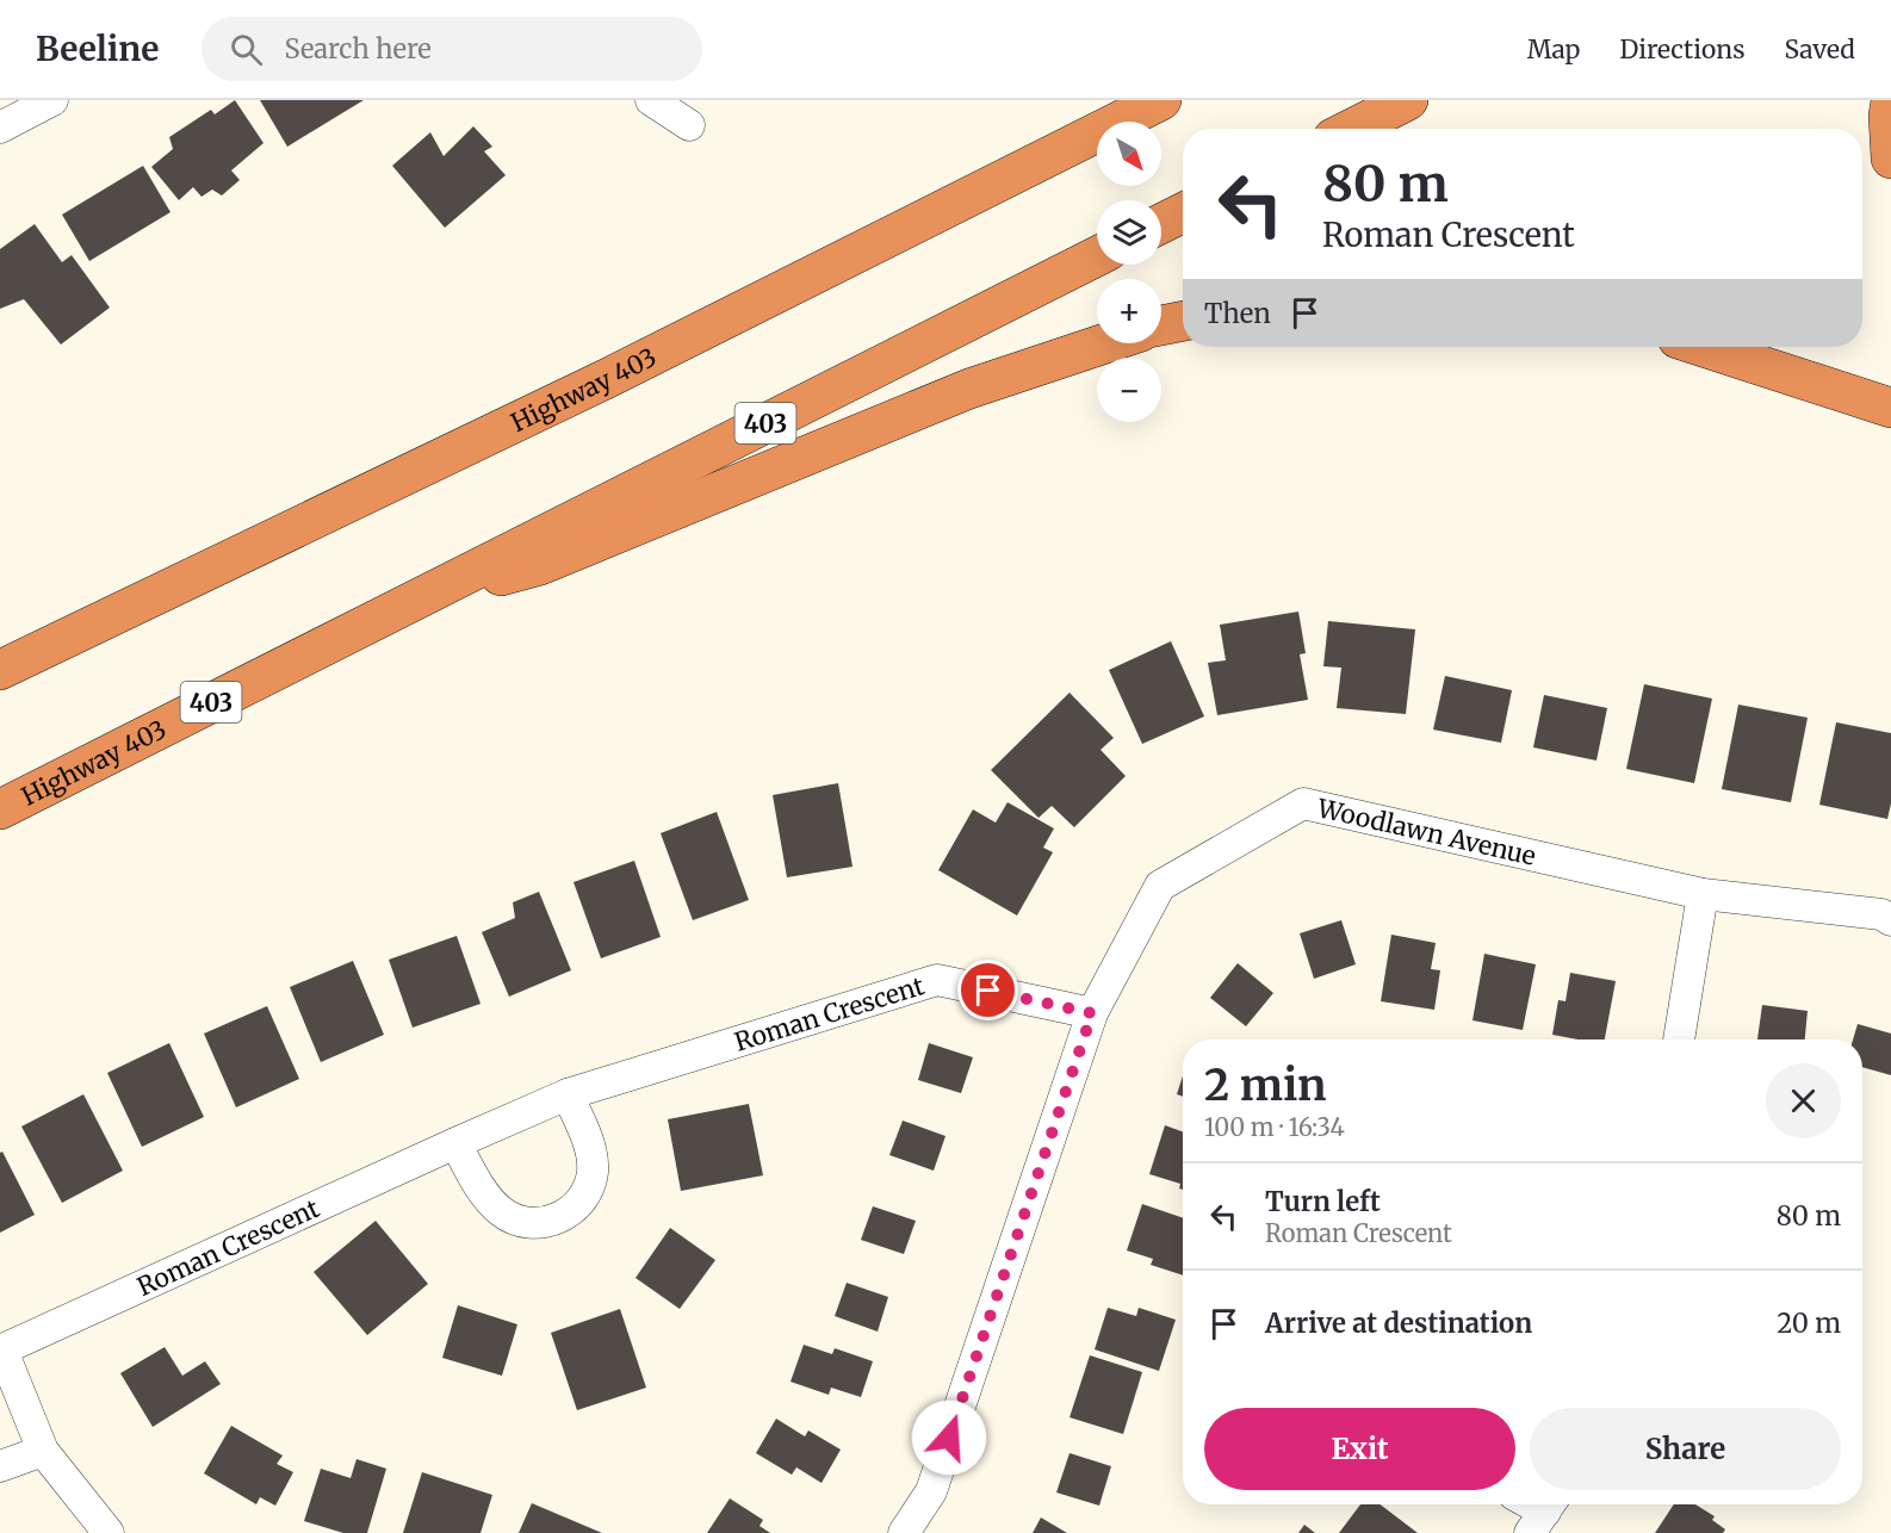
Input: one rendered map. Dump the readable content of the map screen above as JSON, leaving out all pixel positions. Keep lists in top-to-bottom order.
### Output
{
  "streets": {
    "highway": ["Highway 403", "403"],
    "street": ["Woodlawn Avenue", "Roman Crescent"]
  },
  "crossings": [
    ["Woodlawn Avenue", "Roman Crescent"]
  ],
  "north": "bottom right",
  "page": {
    "header": "Beeline",
    "search": "Search here",
    "nav": ["Map", "Directions", "Saved"],
    "map_buttons": ["+", "−"],
    "turn": ["80 m", "Roman Crescent"],
    "then": "Then",
    "heading": ["2 min", "100 m · 16:34"],
    "list": [
      {
        "name": "Turn left",
        "note": "Roman Crescent",
        "value": "80 m"
      },
      {
        "name": "Arrive at destination",
        "value": "20 m"
      }
    ],
    "buttons": ["Exit", "Share"]
  }
}
